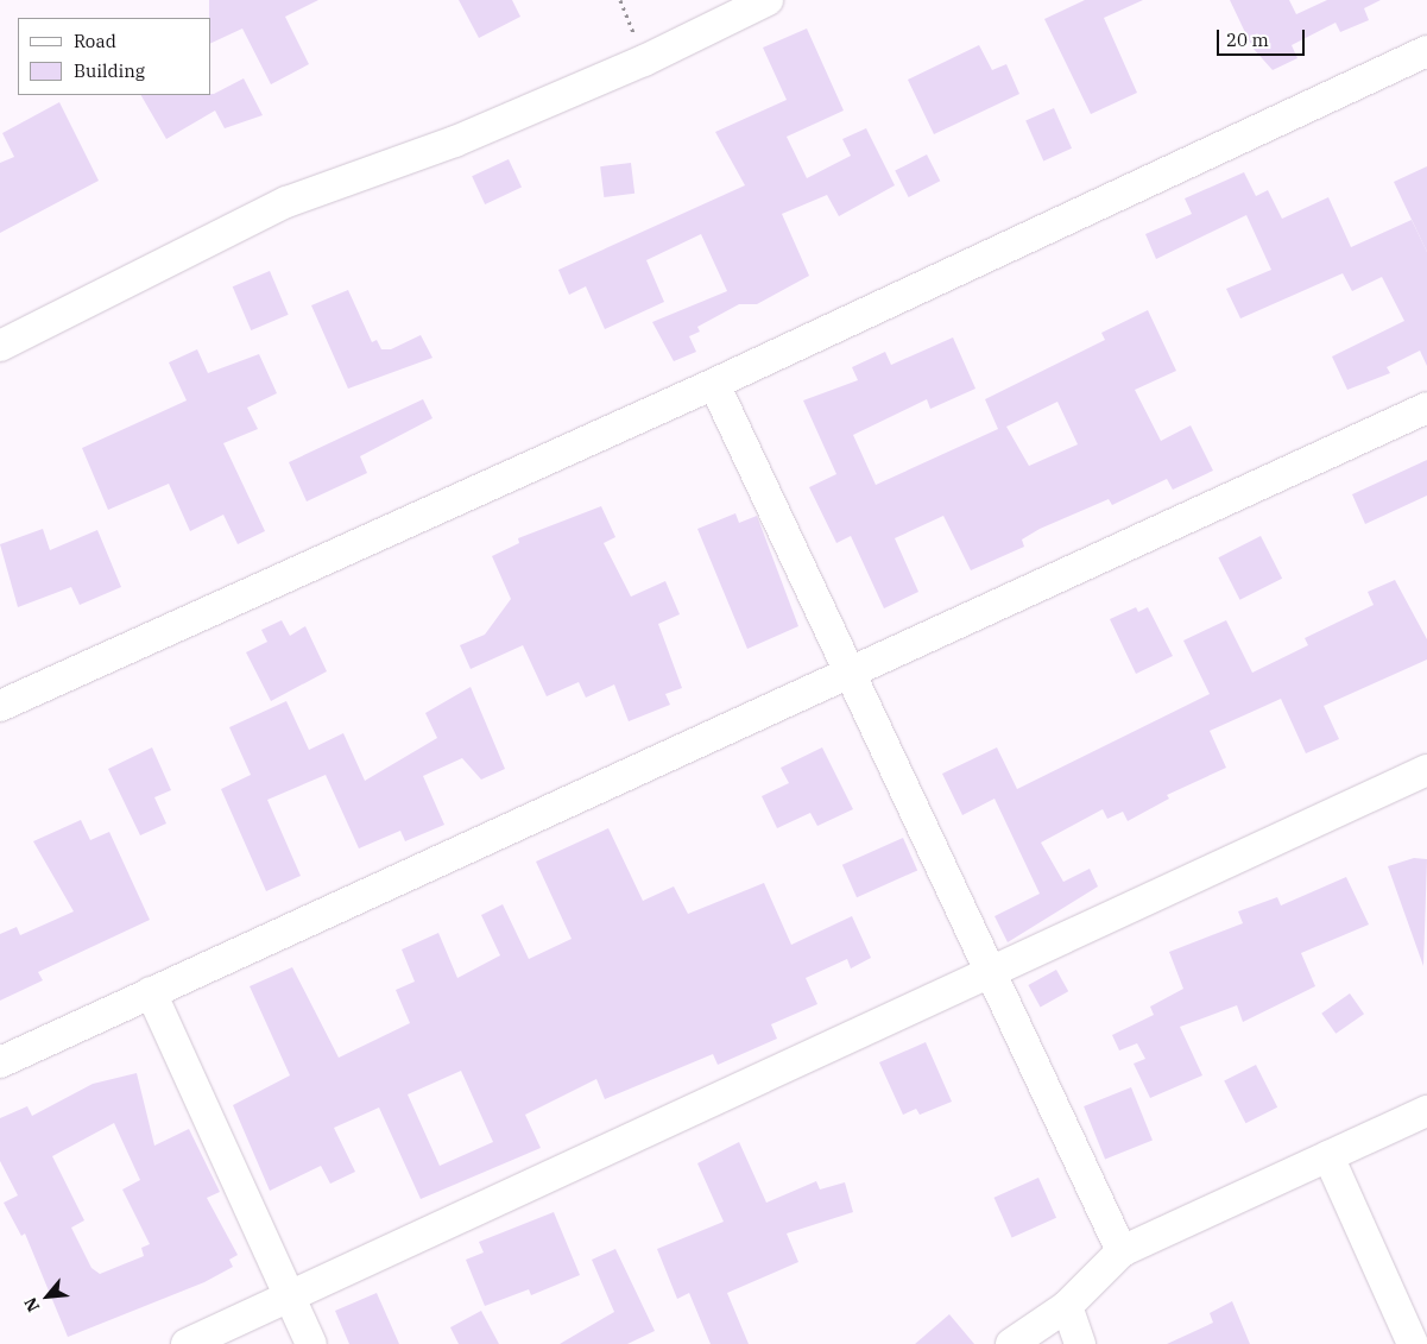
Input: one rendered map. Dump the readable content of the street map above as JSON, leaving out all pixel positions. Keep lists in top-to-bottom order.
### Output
{
  "legend": ["Road", "Building"],
  "scale_bar": "20 m",
  "north": "bottom left"
}
